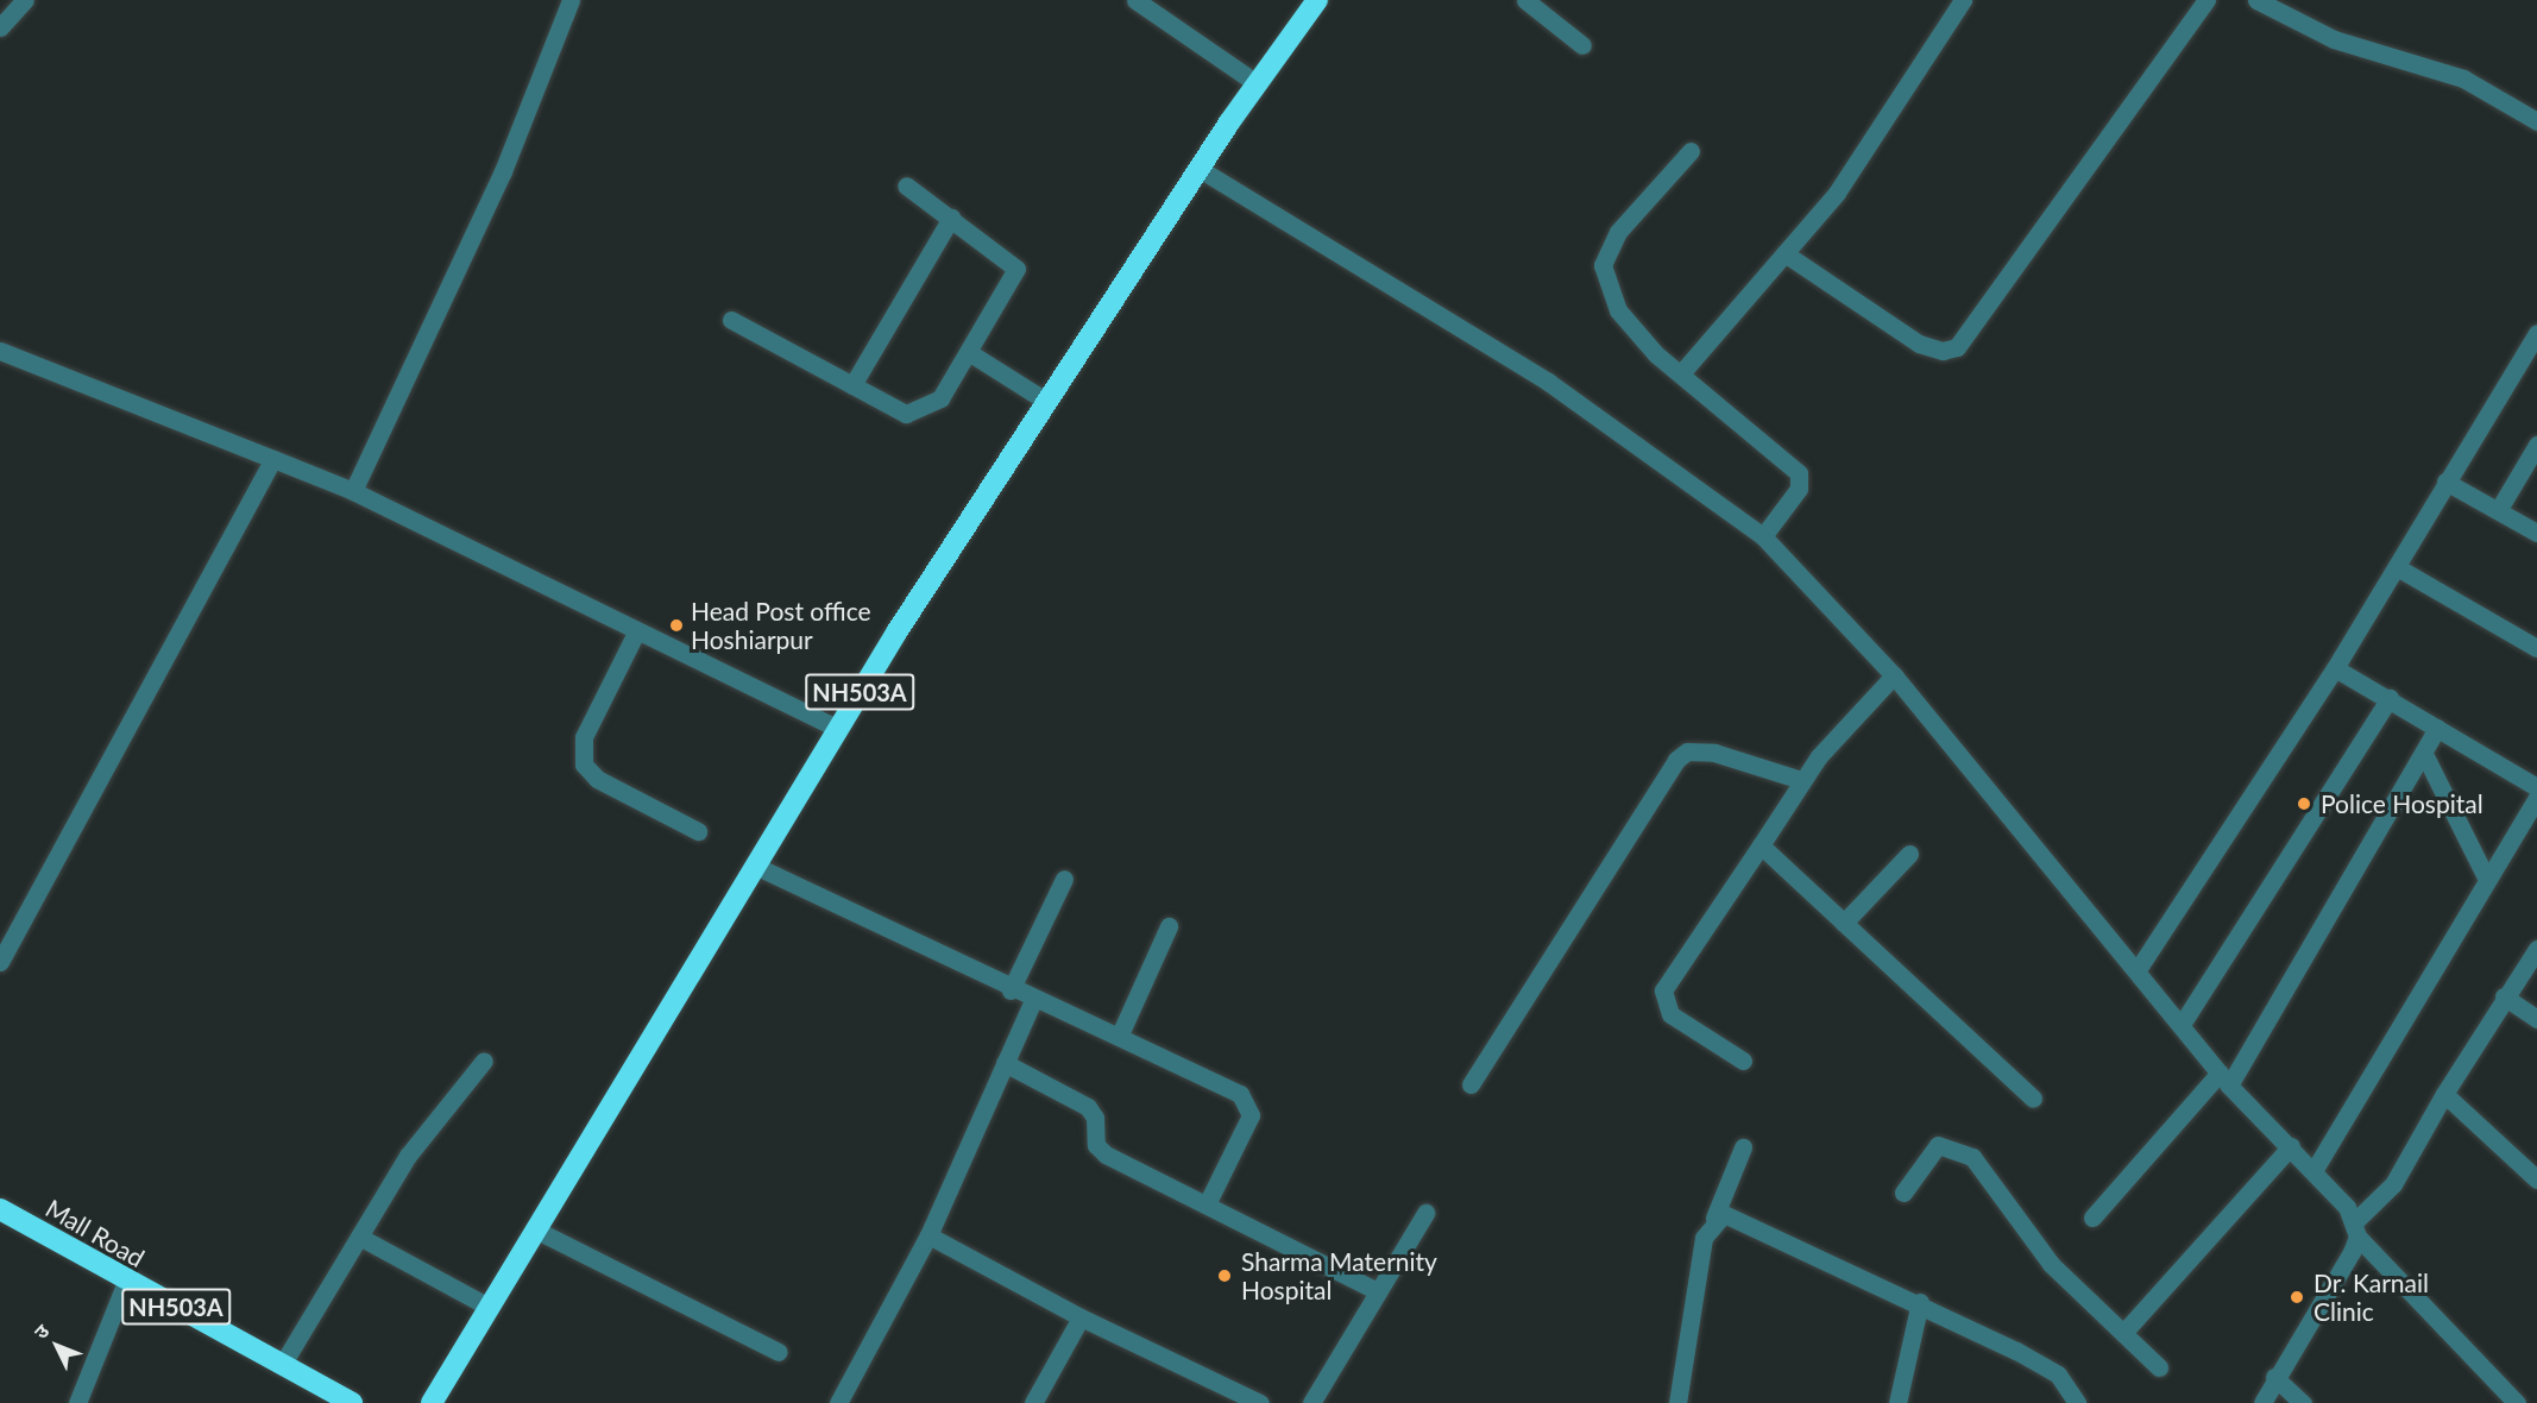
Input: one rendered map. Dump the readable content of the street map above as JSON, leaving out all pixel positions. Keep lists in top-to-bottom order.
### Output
{
  "streets": {
    "highway": ["NH503A", "Mall Road"]
  },
  "places": [
    "Head Post office Hoshiarpur",
    "Police Hospital",
    "Sharma Maternity Hospital",
    "Dr. Karnail Clinic"
  ],
  "north": "top left"
}
